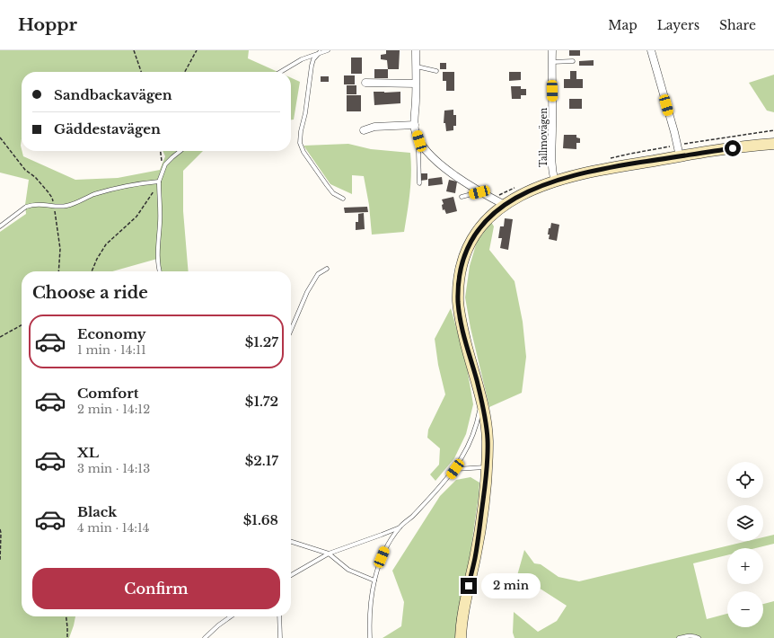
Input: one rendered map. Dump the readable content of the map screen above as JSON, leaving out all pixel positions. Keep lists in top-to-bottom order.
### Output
{
  "streets": {
    "street": ["Tallmovägen"]
  },
  "page": {
    "header": "Hoppr",
    "nav": ["Map", "Layers", "Share"],
    "banner": ["Sandbackavägen", "Gäddestavägen"],
    "heading": "Choose a ride",
    "list": [
      {
        "name": "Economy",
        "note": "1 min · 14:11",
        "value": "$1.27"
      },
      {
        "name": "Comfort",
        "note": "2 min · 14:12",
        "value": "$1.72"
      },
      {
        "name": "XL",
        "note": "3 min · 14:13",
        "value": "$2.17"
      },
      {
        "name": "Black",
        "note": "4 min · 14:14",
        "value": "$1.68"
      }
    ],
    "map_buttons": ["+", "−"],
    "buttons": "Confirm",
    "bubble": "2 min"
  }
}
